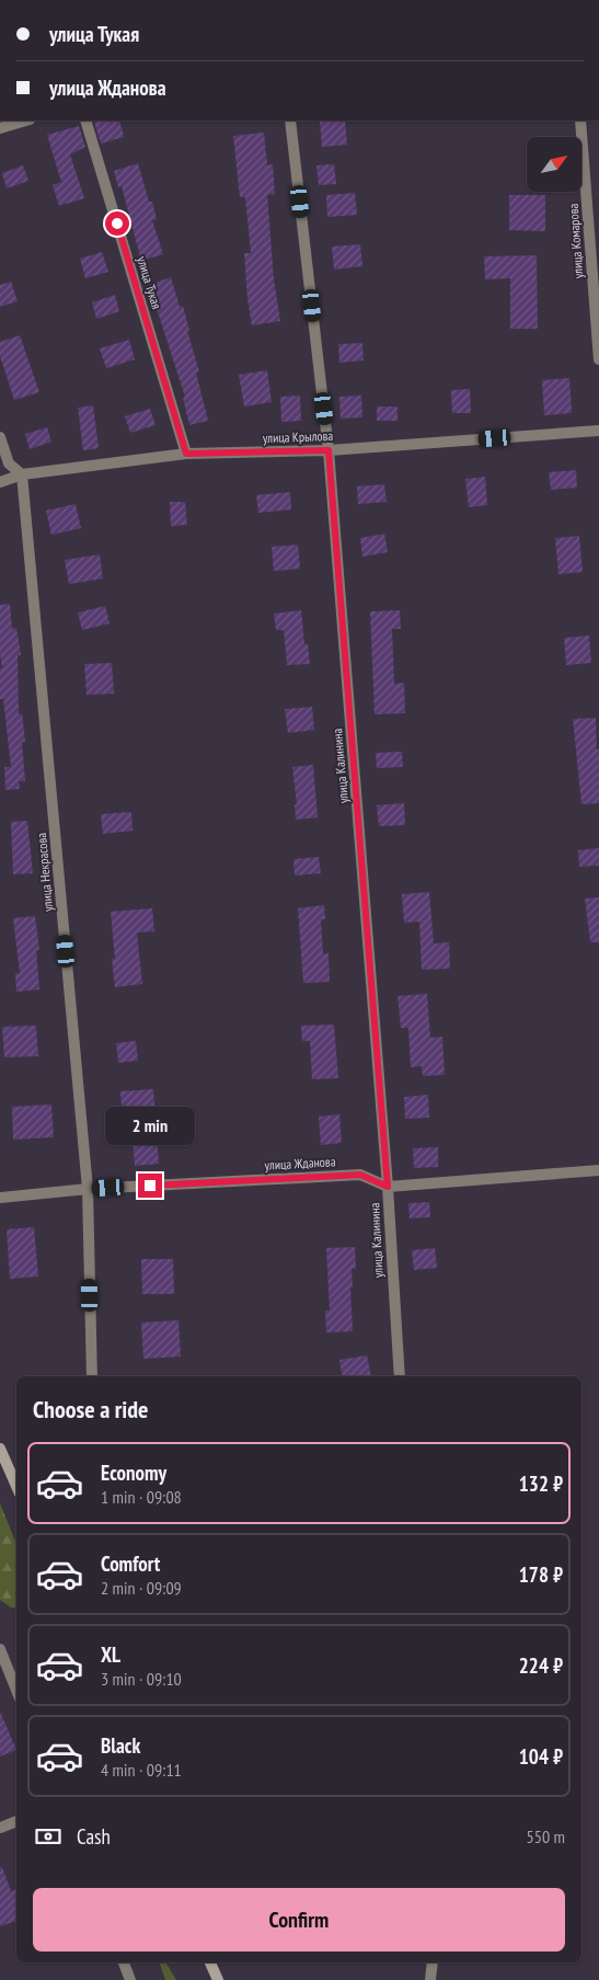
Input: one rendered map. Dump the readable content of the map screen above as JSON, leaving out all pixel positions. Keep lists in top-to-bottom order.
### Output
{
  "streets": {
    "street": [
      "улица Комарова",
      "улица Тукая",
      "улица Крылова",
      "улица Калинина",
      "улица Некрасова",
      "улица Жданова"
    ]
  },
  "crossings": [
    ["улица Тукая", "улица Крылова"],
    ["улица Крылова", "улица Калинина"],
    ["улица Крылова", "улица Некрасова"],
    ["улица Калинина", "улица Жданова"],
    ["улица Некрасова", "улица Жданова"]
  ],
  "north": "top right",
  "page": {
    "banner": ["улица Тукая", "улица Жданова"],
    "bubble": "2 min",
    "heading": "Choose a ride",
    "list": [
      {
        "name": "Economy",
        "note": "1 min · 09:08",
        "value": "132 ₽"
      },
      {
        "name": "Comfort",
        "note": "2 min · 09:09",
        "value": "178 ₽"
      },
      {
        "name": "XL",
        "note": "3 min · 09:10",
        "value": "224 ₽"
      },
      {
        "name": "Black",
        "note": "4 min · 09:11",
        "value": "104 ₽"
      }
    ],
    "pay": ["Cash", "550 m"],
    "buttons": "Confirm"
  }
}
